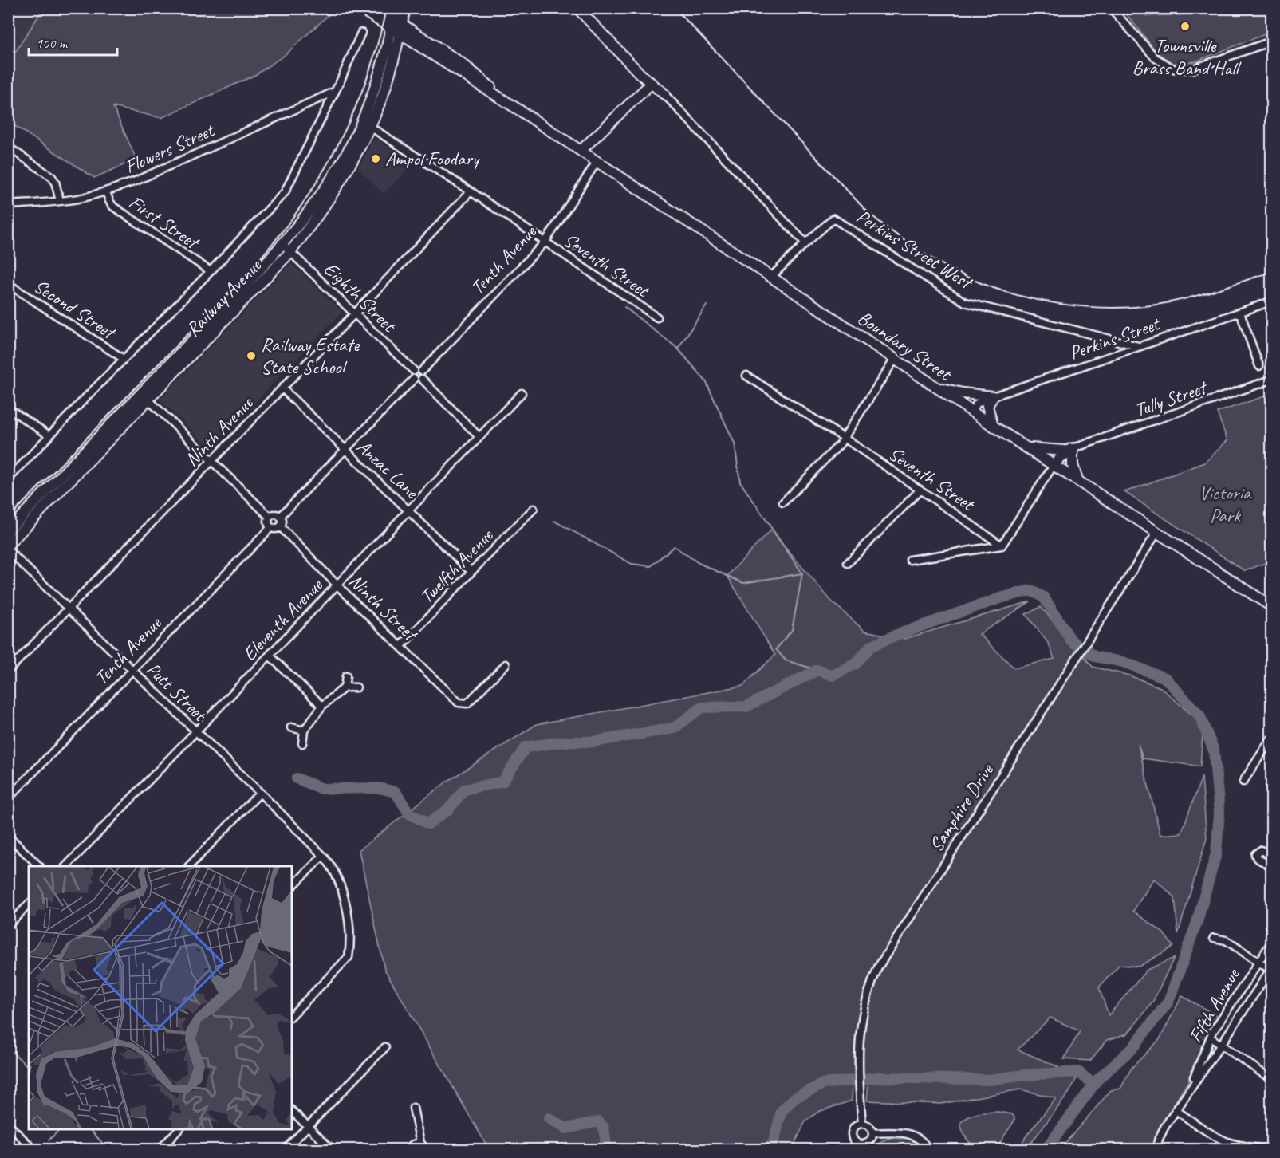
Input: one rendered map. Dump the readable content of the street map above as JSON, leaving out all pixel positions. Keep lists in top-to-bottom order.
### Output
{
  "streets": {
    "main road": ["Railway Avenue", "Boundary Street"],
    "street": [
      "Flowers Street",
      "First Street",
      "Perkins Street West",
      "Tenth Avenue",
      "Seventh Street",
      "Eighth Street",
      "Second Street",
      "Perkins Street",
      "Tully Street",
      "Ninth Avenue",
      "Anzac Lane",
      "Twelfth Avenue",
      "Ninth Street",
      "Eleventh Avenue",
      "Putt Street",
      "Samphire Drive",
      "Fifth Avenue"
    ]
  },
  "crossings": [
    ["Flowers Street", "First Street"],
    ["Flowers Street", "Railway Avenue"],
    ["First Street", "Railway Avenue"],
    ["Perkins Street West", "Perkins Street"],
    ["Tenth Avenue", "Seventh Street"],
    ["Tenth Avenue", "Eighth Street"],
    ["Tenth Avenue", "Boundary Street"],
    ["Tenth Avenue", "Ninth Street"],
    ["Tenth Avenue", "Putt Street"],
    ["Seventh Street", "Railway Avenue"],
    ["Seventh Street", "Ninth Avenue"],
    ["Eighth Street", "Railway Avenue"],
    ["Eighth Street", "Ninth Avenue"],
    ["Railway Avenue", "Second Street"],
    ["Railway Avenue", "Boundary Street"],
    ["Perkins Street", "Boundary Street"],
    ["Boundary Street", "Tully Street"],
    ["Boundary Street", "Samphire Drive"],
    ["Ninth Avenue", "Anzac Lane"],
    ["Ninth Avenue", "Putt Street"],
    ["Anzac Lane", "Twelfth Avenue"],
    ["Anzac Lane", "Eleventh Avenue"],
    ["Twelfth Avenue", "Ninth Street"],
    ["Ninth Street", "Eleventh Avenue"],
    ["Eleventh Avenue", "Putt Street"]
  ],
  "parks": ["Victoria Park"],
  "places": ["Townsville Brass Band Hall", "Ampol Foodary", "Railway Estate State School"],
  "scale_bar": "100 m"
}
